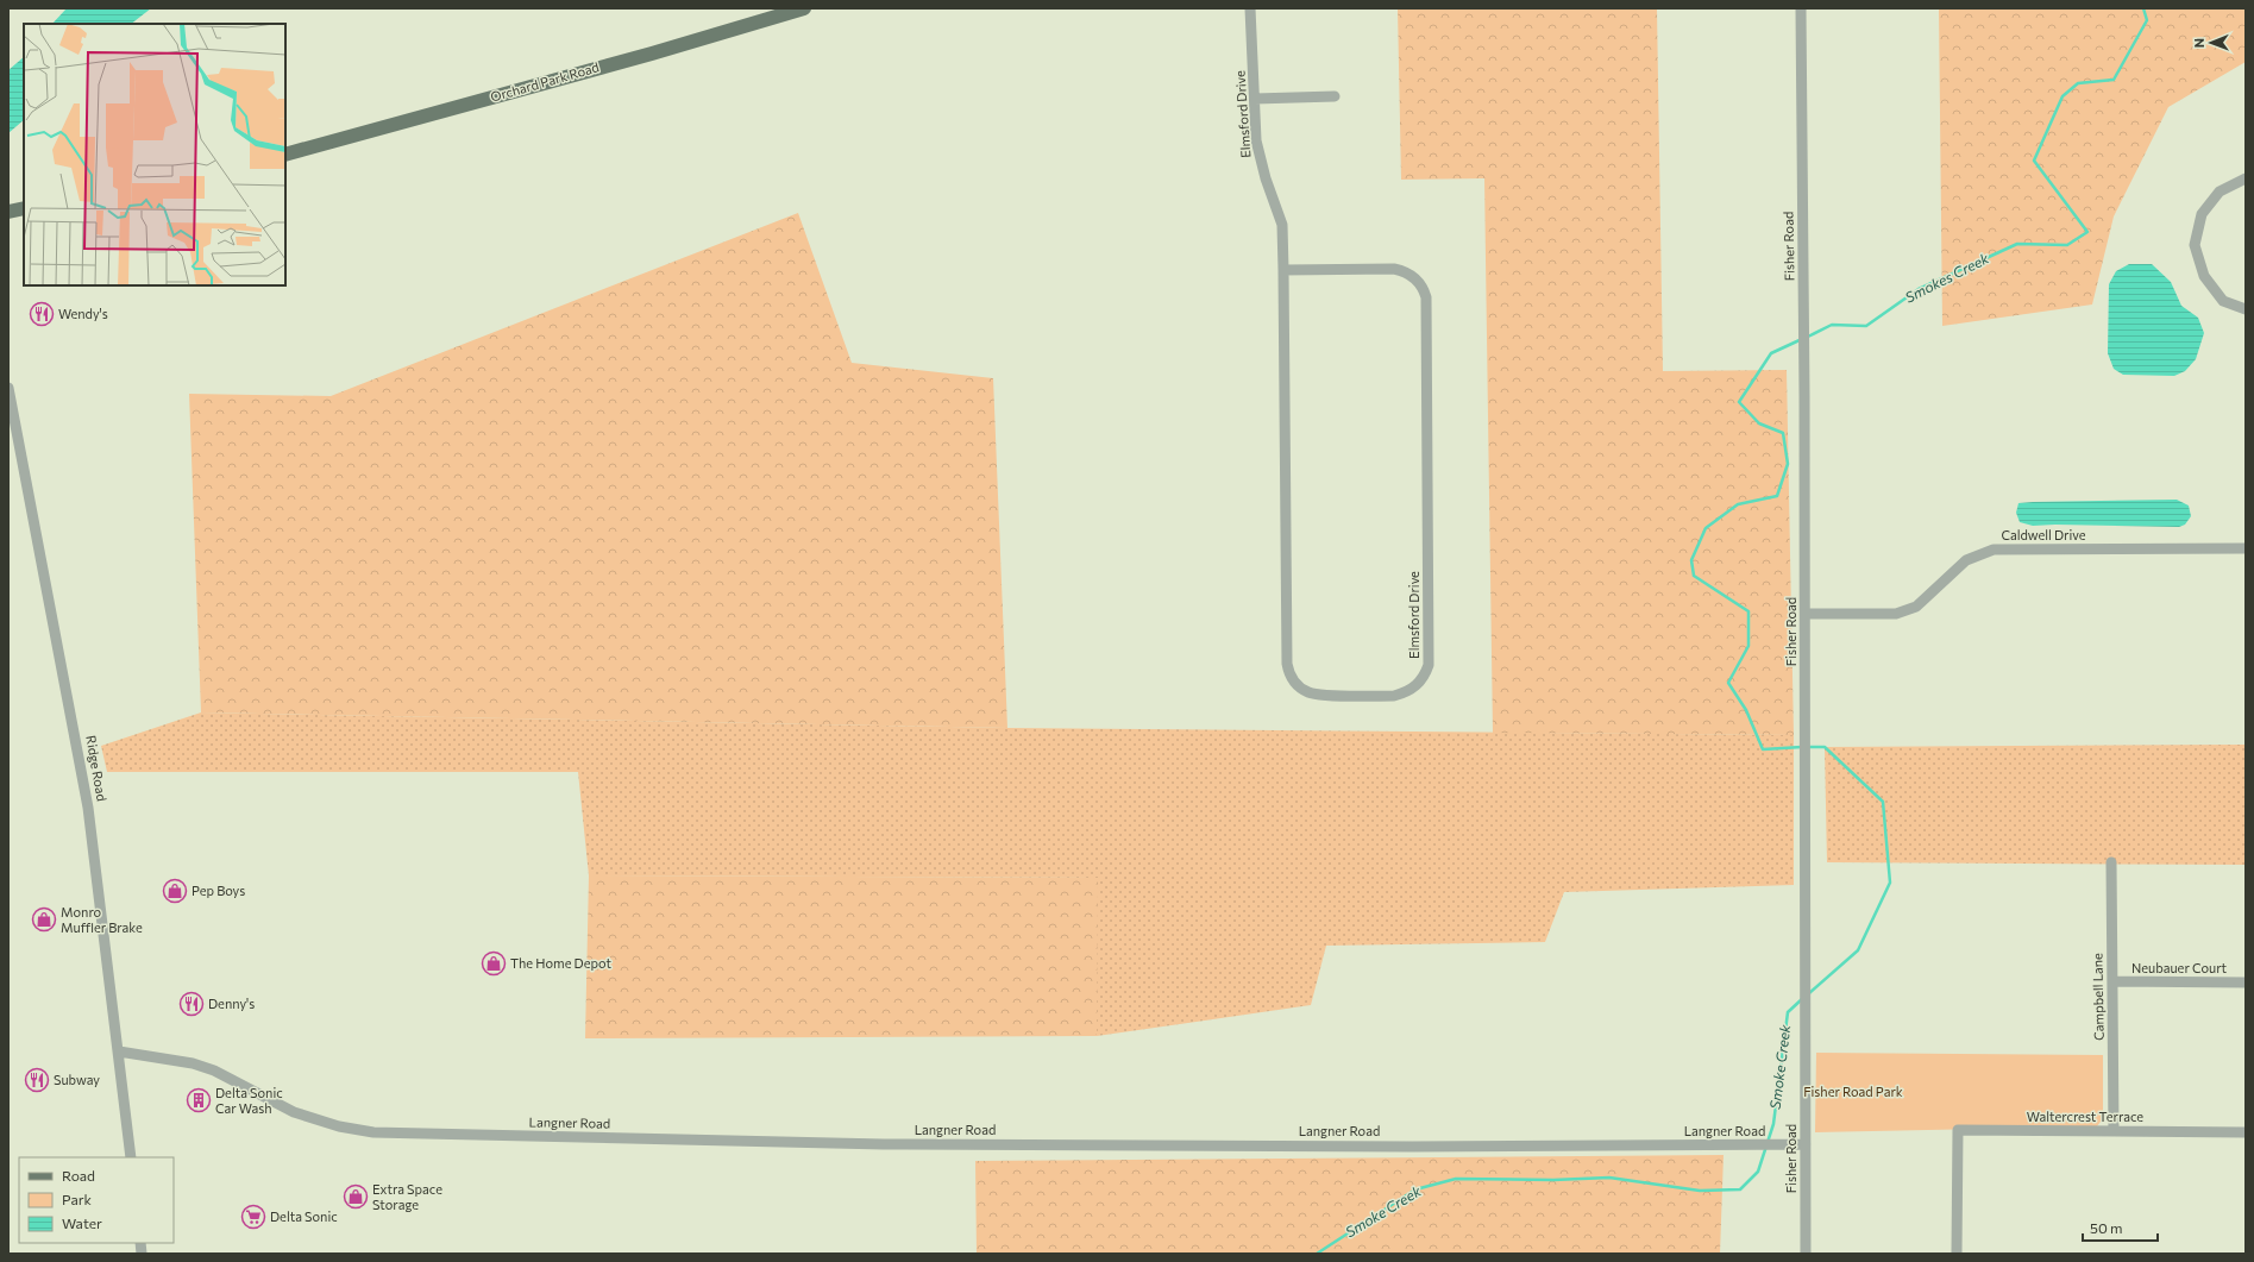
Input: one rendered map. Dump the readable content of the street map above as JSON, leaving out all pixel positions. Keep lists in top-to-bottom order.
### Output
{
  "streets": {
    "main road": ["Orchard Park Road"],
    "street": [
      "Elmsford Drive",
      "Fisher Road",
      "Caldwell Drive",
      "Ridge Road",
      "Neubauer Court",
      "Campbell Lane",
      "Waltercrest Terrace",
      "Langner Road"
    ]
  },
  "crossings": [
    ["Fisher Road", "Caldwell Drive"],
    ["Fisher Road", "Langner Road"],
    ["Ridge Road", "Langner Road"],
    ["Neubauer Court", "Campbell Lane"],
    ["Campbell Lane", "Waltercrest Terrace"]
  ],
  "water": ["Smokes Creek", "Smoke Creek"],
  "parks": ["Fisher Road Park"],
  "places": {
    "restaurant": ["Wendy's", "Denny's", "Subway"],
    "shop": [
      "Pep Boys",
      "Monro Muffler Brake",
      "The Home Depot",
      "Extra Space Storage"
    ],
    "building": ["Delta Sonic Car Wash"],
    "supermarket": ["Delta Sonic"]
  },
  "legend": ["Road", "Park", "Water"],
  "scale_bar": "50 m",
  "north": "left"
}
